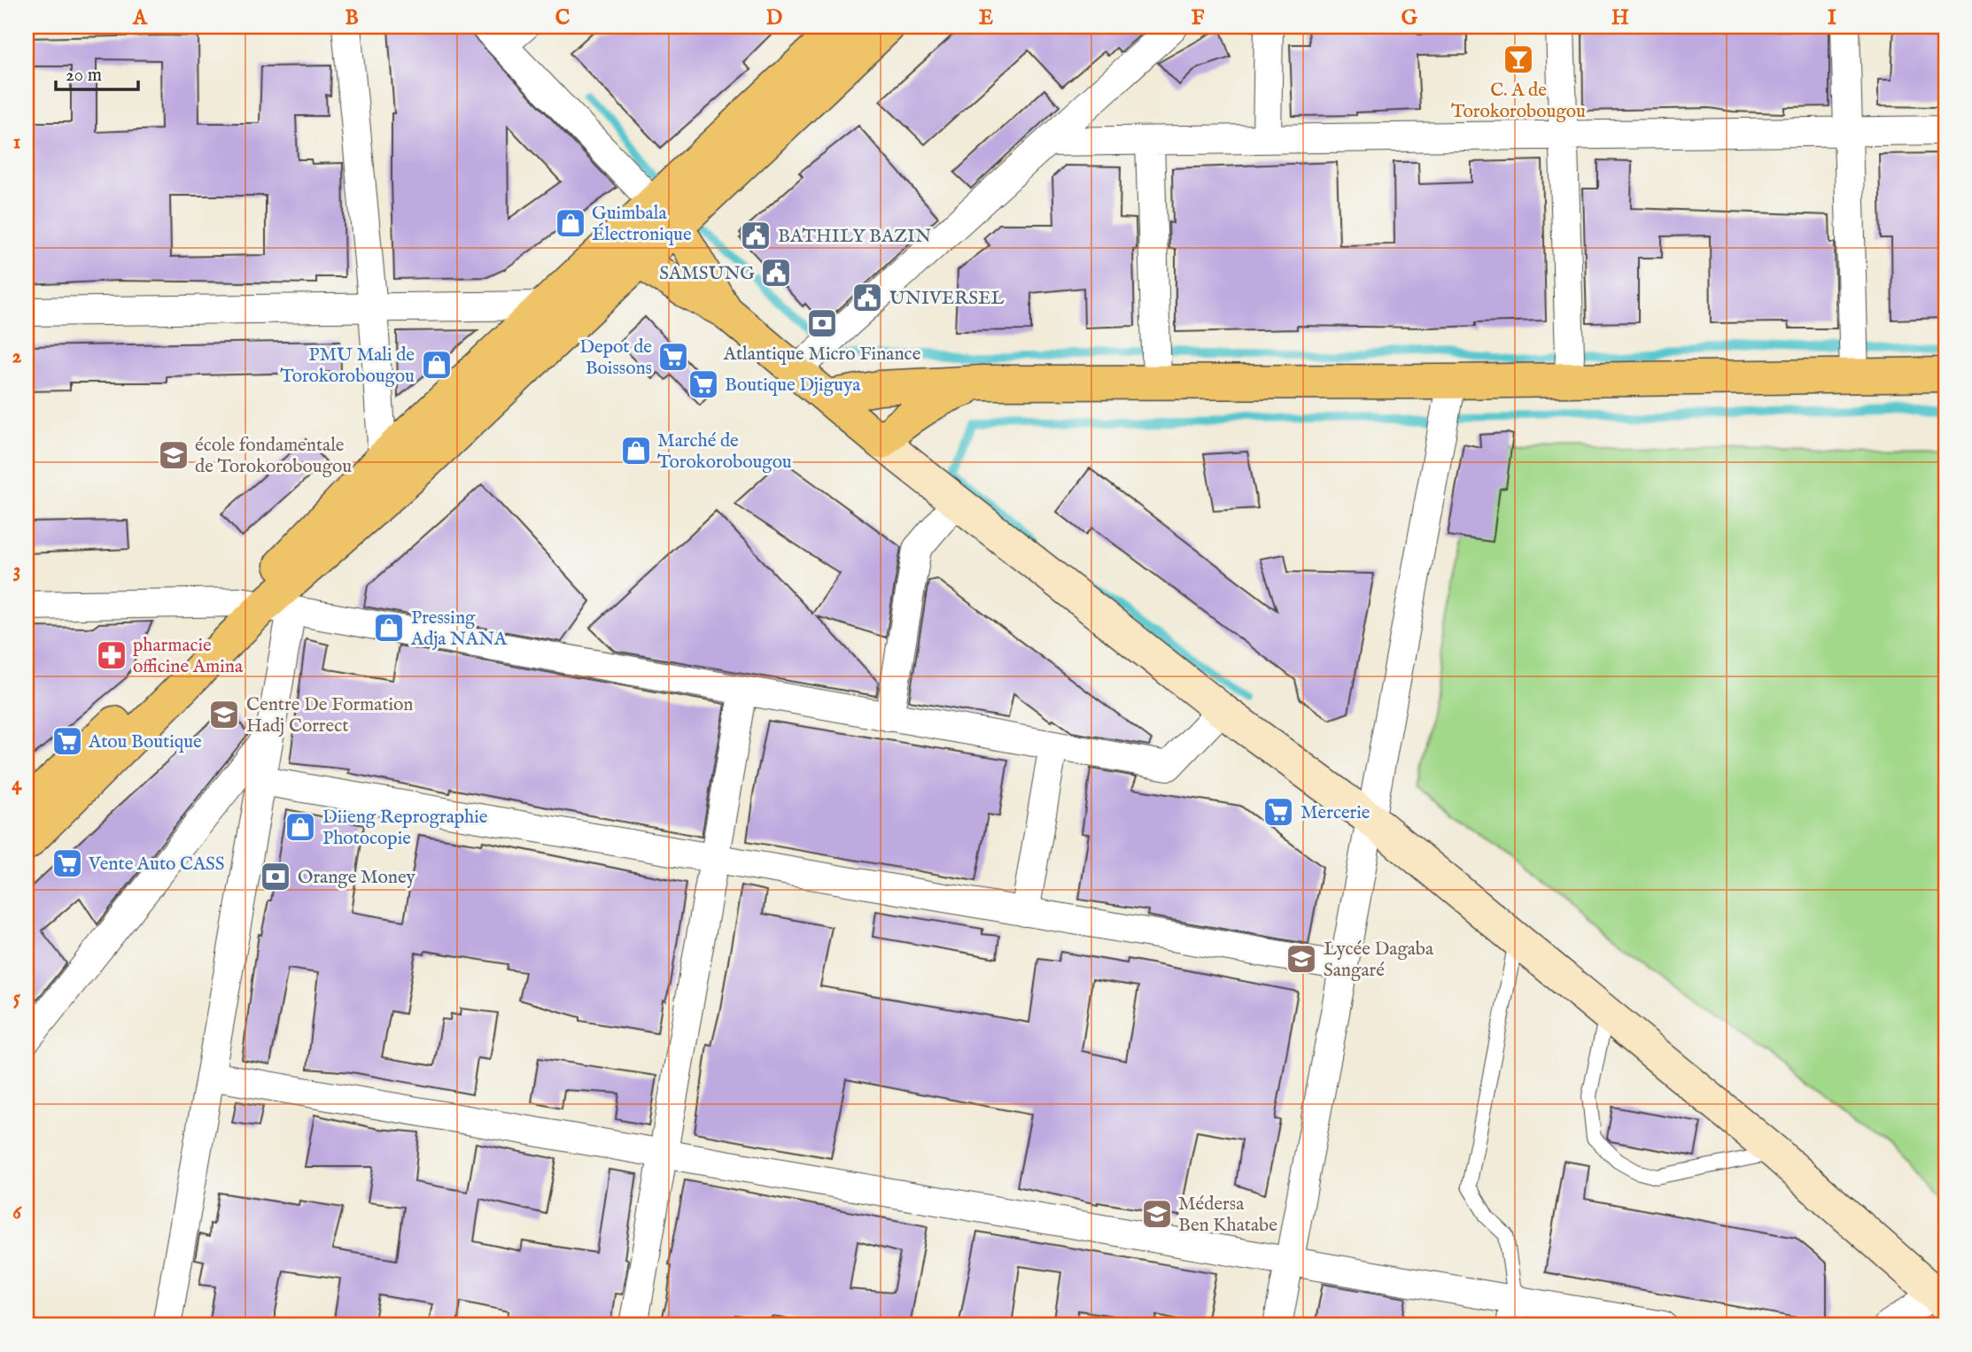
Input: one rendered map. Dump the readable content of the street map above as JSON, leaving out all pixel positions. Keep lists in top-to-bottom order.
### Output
{
  "places": {
    "bar": ["C. A de Torokorobougou"],
    "shop": [
      "Guimbala Électronique",
      "PMU Mali de Torokorobougou",
      "Marché de Torokorobougou",
      "Pressing Adja NANA",
      "Diieng Reprographie Photocopie"
    ],
    "public building": ["BATHILY BAZIN", "SAMSUNG", "UNIVERSEL"],
    "bank": ["Atlantique Micro Finance", "Orange Money"],
    "supermarket": [
      "Depot de Boissons",
      "Boutique Djiguya",
      "Atou Boutique",
      "Mercerie",
      "Vente Auto CASS"
    ],
    "school or university": [
      "école fondamentale de Torokorobougou",
      "Centre De Formation Hadj Correct",
      "Lycée Dagaba Sangaré",
      "Médersa Ben Khatabe"
    ],
    "pharmacy": ["pharmacie officine Amina"]
  },
  "scale_bar": "20 m",
  "grid": {
    "columns": [
      "A",
      "B",
      "C",
      "D",
      "E",
      "F",
      "G",
      "H",
      "I"
    ],
    "rows": [
      "1",
      "2",
      "3",
      "4",
      "5",
      "6"
    ]
  }
}
